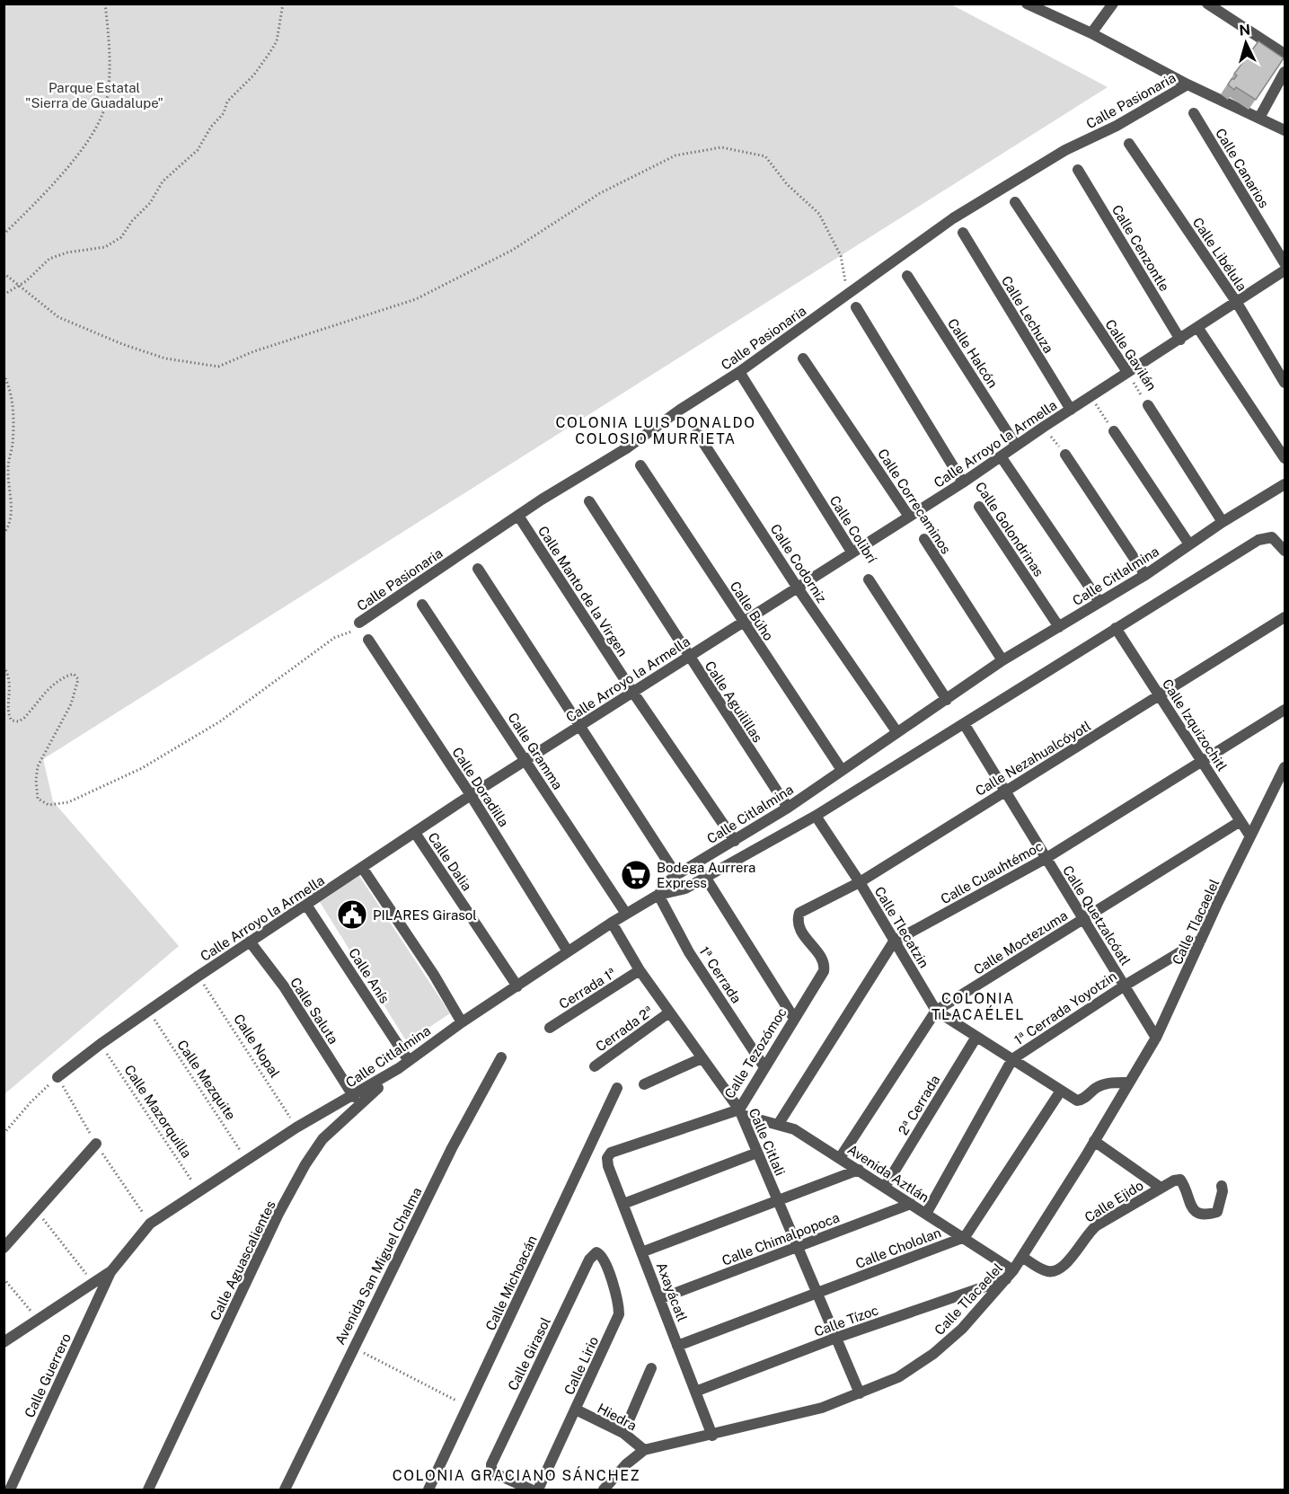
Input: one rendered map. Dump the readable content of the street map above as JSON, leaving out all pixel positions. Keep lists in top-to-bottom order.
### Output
{
  "streets": {
    "street": [
      "Calle Pasionaria",
      "Calle Canarios",
      "Calle Cenzontle",
      "Calle Libélula",
      "Calle Lechuza",
      "Calle Halcón",
      "Calle Gavilán",
      "Calle Arroyo la Armella",
      "Calle Correcaminos",
      "Calle Colibrí",
      "Calle Golondrinas",
      "Calle Codorniz",
      "Calle Citlalmina",
      "Calle Manto de la Virgen",
      "Calle Búho",
      "Calle Aguilillas",
      "Calle Izquizochitl",
      "Calle Gramma",
      "Calle Nezahualcóyotl",
      "Calle Doradilla",
      "Calle Dalia",
      "Calle Cuauhtémoc",
      "Calle Quetzalcóatl",
      "Calle Tlacaelel",
      "Calle Tlecatzin",
      "Calle Moctezuma",
      "1ª Cerrada",
      "Calle Anís",
      "Cerrada 1ª",
      "1ª Cerrada Yoyotzin",
      "Calle Saluta",
      "Cerrada 2ª",
      "Calle Tezozómoc",
      "2ª Cerrada",
      "Calle Citlali",
      "Avenida Aztlán",
      "Calle Ejido",
      "Calle Chimalpopoca",
      "Calle Chololan",
      "Calle Aguascalientes",
      "Avenida San Miguel Chalma",
      "Calle Michoacán",
      "Axayácatl",
      "Calle Tízoc",
      "Calle Girasol",
      "Calle Lirio",
      "Calle Guerrero",
      "Hiedra"
    ],
    "path": ["Calle Nopal", "Calle Mezquite", "Calle Mazorquilla"]
  },
  "crossings": [
    ["Calle Pasionaria", "Calle Colibrí"],
    ["Calle Pasionaria", "Calle Manto de la Virgen"],
    ["Calle Cenzontle", "Calle Arroyo la Armella"],
    ["Calle Libélula", "Calle Arroyo la Armella"],
    ["Calle Lechuza", "Calle Arroyo la Armella"],
    ["Calle Halcón", "Calle Arroyo la Armella"],
    ["Calle Gavilán", "Calle Arroyo la Armella"],
    ["Calle Gavilán", "Calle Citlalmina"],
    ["Calle Arroyo la Armella", "Calle Correcaminos"],
    ["Calle Arroyo la Armella", "Calle Colibrí"],
    ["Calle Arroyo la Armella", "Calle Golondrinas"],
    ["Calle Arroyo la Armella", "Calle Codorniz"],
    ["Calle Arroyo la Armella", "Calle Manto de la Virgen"],
    ["Calle Arroyo la Armella", "Calle Búho"],
    ["Calle Arroyo la Armella", "Calle Aguilillas"],
    ["Calle Arroyo la Armella", "Calle Gramma"],
    ["Calle Arroyo la Armella", "Calle Doradilla"],
    ["Calle Arroyo la Armella", "Calle Dalia"],
    ["Calle Arroyo la Armella", "Calle Anís"],
    ["Calle Arroyo la Armella", "Calle Saluta"],
    ["Calle Arroyo la Armella", "Calle Nopal"],
    ["Calle Arroyo la Armella", "Calle Mezquite"],
    ["Calle Arroyo la Armella", "Calle Mazorquilla"],
    ["Calle Correcaminos", "Calle Citlalmina"],
    ["Calle Colibrí", "Calle Citlalmina"],
    ["Calle Golondrinas", "Calle Citlalmina"],
    ["Calle Codorniz", "Calle Citlalmina"],
    ["Calle Citlalmina", "Calle Manto de la Virgen"],
    ["Calle Citlalmina", "Calle Búho"],
    ["Calle Citlalmina", "Calle Aguilillas"],
    ["Calle Citlalmina", "Calle Gramma"],
    ["Calle Citlalmina", "Calle Doradilla"],
    ["Calle Citlalmina", "Calle Dalia"],
    ["Calle Citlalmina", "1ª Cerrada"],
    ["Calle Citlalmina", "Calle Anís"],
    ["Calle Citlalmina", "Calle Saluta"],
    ["Calle Citlalmina", "Calle Nopal"],
    ["Calle Citlalmina", "Calle Mezquite"],
    ["Calle Citlalmina", "Calle Mazorquilla"],
    ["Calle Citlalmina", "Calle Citlali"],
    ["Calle Citlalmina", "Calle Aguascalientes"],
    ["Calle Citlalmina", "Calle Guerrero"],
    ["Calle Izquizochitl", "Calle Nezahualcóyotl"],
    ["Calle Izquizochitl", "Calle Cuauhtémoc"],
    ["Calle Izquizochitl", "Calle Tlacaelel"],
    ["Calle Izquizochitl", "Calle Moctezuma"],
    ["Calle Nezahualcóyotl", "Calle Quetzalcóatl"],
    ["Calle Nezahualcóyotl", "Calle Tlecatzin"],
    ["Calle Nezahualcóyotl", "Calle Tezozómoc"],
    ["Calle Cuauhtémoc", "Calle Quetzalcóatl"],
    ["Calle Cuauhtémoc", "Calle Tlecatzin"],
    ["Calle Cuauhtémoc", "Avenida Aztlán"],
    ["Calle Quetzalcóatl", "Calle Tlacaelel"],
    ["Calle Quetzalcóatl", "Calle Moctezuma"],
    ["Calle Quetzalcóatl", "1ª Cerrada Yoyotzin"],
    ["Calle Tlacaelel", "Calle Tlecatzin"],
    ["Calle Tlacaelel", "1ª Cerrada Yoyotzin"],
    ["Calle Tlacaelel", "Calle Citlali"],
    ["Calle Tlacaelel", "Avenida Aztlán"],
    ["Calle Tlacaelel", "Calle Ejido"],
    ["Calle Tlacaelel", "Axayácatl"],
    ["Calle Tlacaelel", "Calle Tízoc"],
    ["Calle Tlacaelel", "Hiedra"],
    ["Calle Tlecatzin", "Calle Moctezuma"],
    ["Calle Tlecatzin", "1ª Cerrada Yoyotzin"],
    ["Calle Tlecatzin", "2ª Cerrada"],
    ["Calle Moctezuma", "Avenida Aztlán"],
    ["1ª Cerrada", "Calle Tezozómoc"],
    ["Cerrada 1ª", "Calle Citlali"],
    ["1ª Cerrada Yoyotzin", "Avenida Aztlán"],
    ["Cerrada 2ª", "Calle Citlali"],
    ["Calle Tezozómoc", "Calle Citlali"],
    ["Calle Tezozómoc", "Avenida Aztlán"],
    ["Calle Tezozómoc", "Axayácatl"],
    ["2ª Cerrada", "Avenida Aztlán"],
    ["Calle Citlali", "Avenida Aztlán"],
    ["Calle Citlali", "Calle Chimalpopoca"],
    ["Calle Citlali", "Calle Chololan"],
    ["Calle Citlali", "Calle Tízoc"],
    ["Avenida Aztlán", "Calle Chimalpopoca"],
    ["Avenida Aztlán", "Calle Chololan"],
    ["Avenida Aztlán", "Calle Tízoc"],
    ["Calle Chimalpopoca", "Axayácatl"],
    ["Calle Chololan", "Axayácatl"],
    ["Axayácatl", "Calle Tízoc"],
    ["Calle Girasol", "Calle Lirio"],
    ["Calle Lirio", "Hiedra"]
  ],
  "districts": ["COLONIA LUIS DONALDO COLOSIO MURRIETA", "COLONIA TLACAÉLEL", "COLONIA GRACIANO SÁNCHEZ"],
  "parks": ["Parque Estatal \"Sierra de Guadalupe\""],
  "places": {
    "supermarket": ["Bodega Aurrera Express"],
    "public building": ["PILARES Girasol"]
  },
  "north": "top"
}
